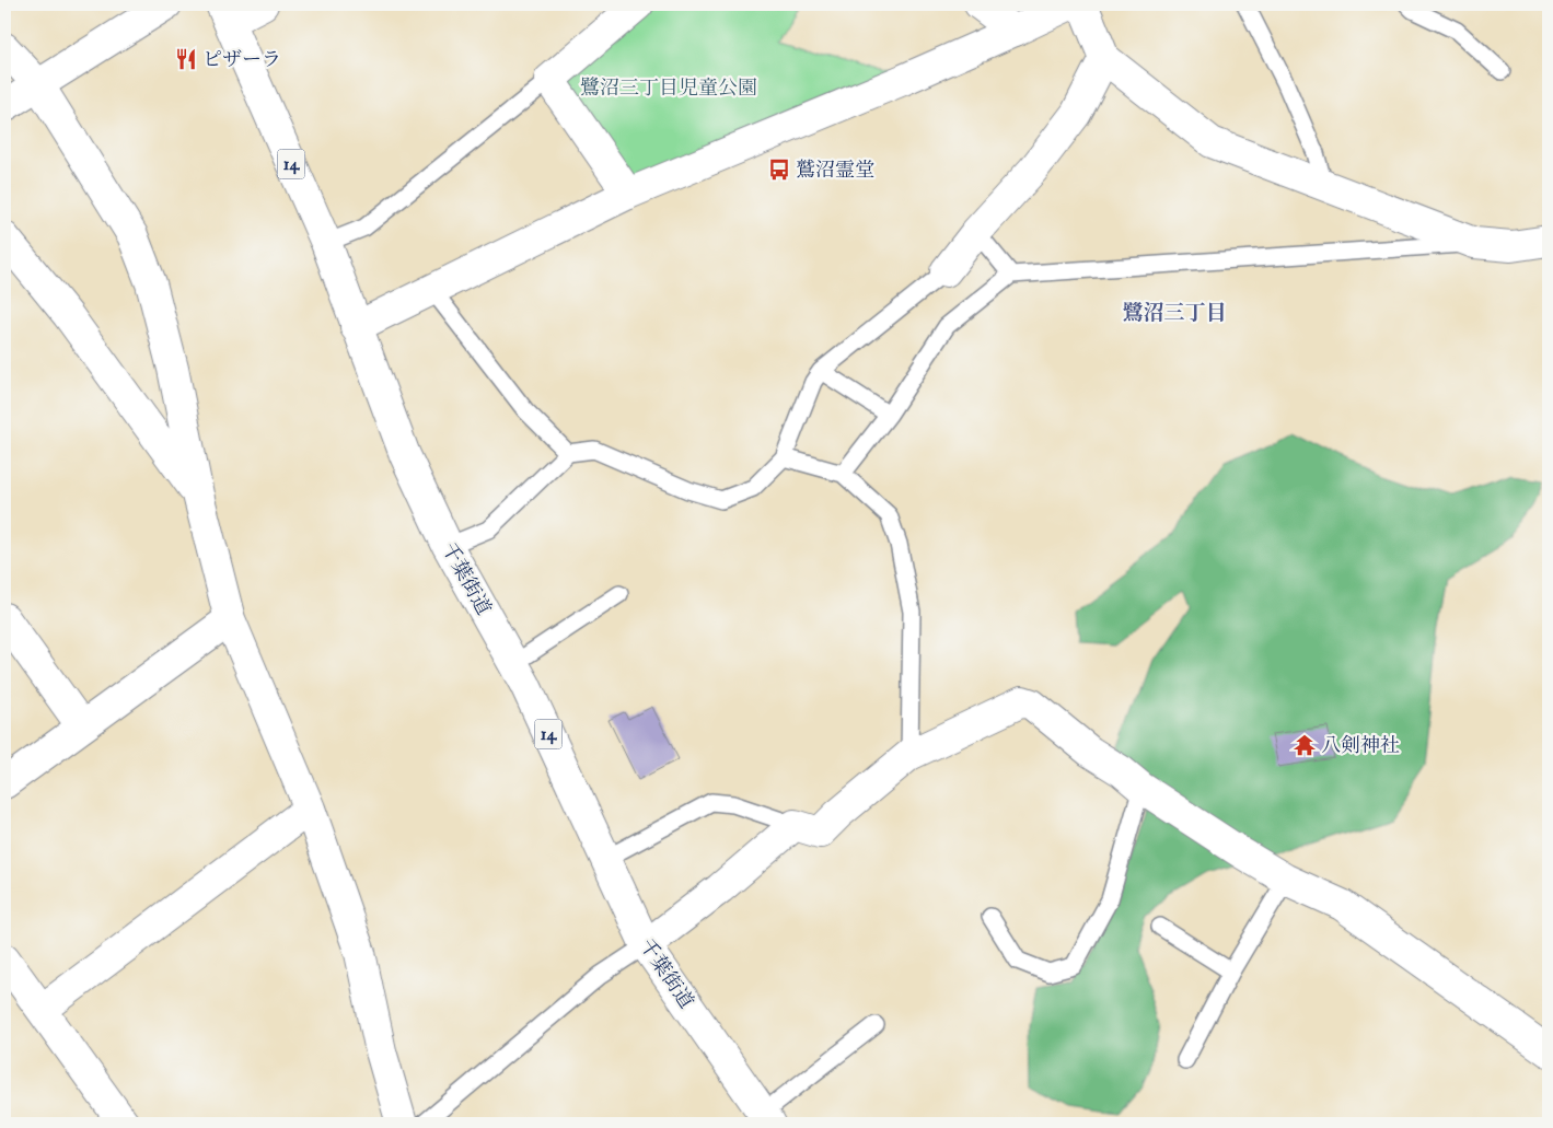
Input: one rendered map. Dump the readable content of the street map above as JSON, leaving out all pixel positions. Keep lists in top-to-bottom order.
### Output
{
  "streets": {
    "main road": ["14", "千葉街道"]
  },
  "districts": ["鷺沼三丁目"],
  "parks": ["鷺沼三丁目児童公園"],
  "places": {
    "restaurant": ["ピザーラ"],
    "bus stop": ["鷲沼霊堂"],
    "temple": ["八剣神社"]
  }
}
